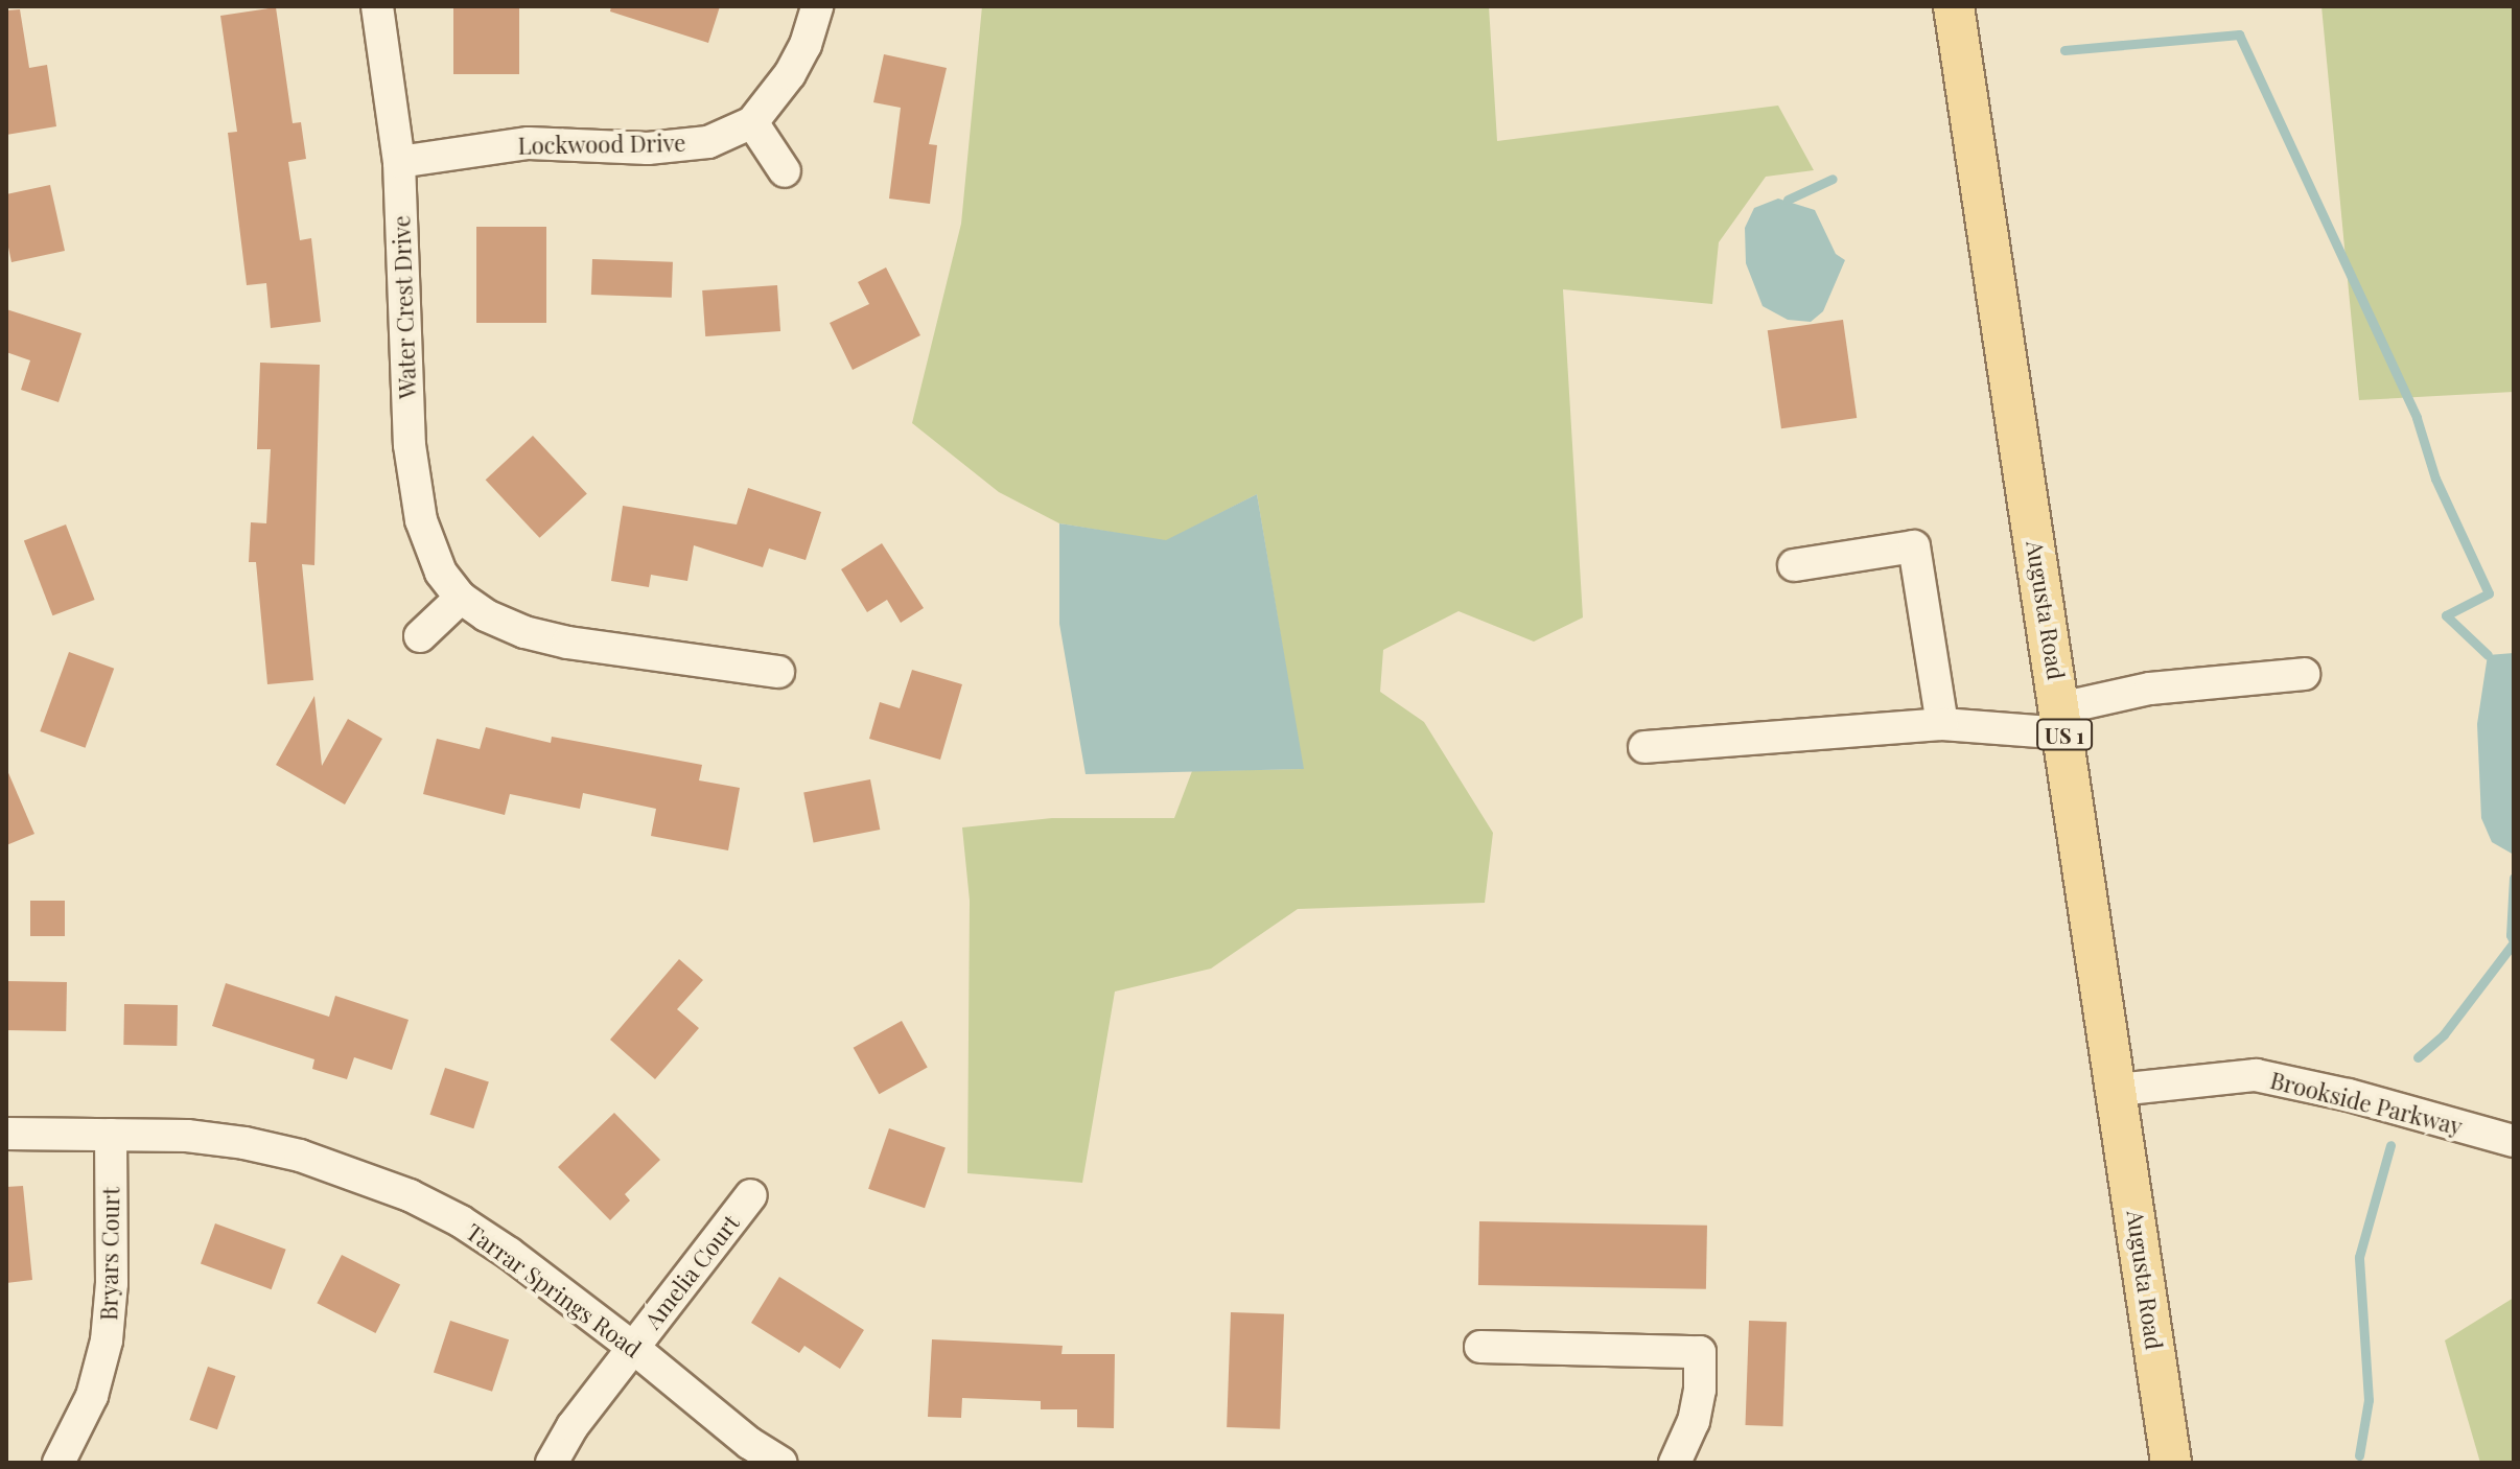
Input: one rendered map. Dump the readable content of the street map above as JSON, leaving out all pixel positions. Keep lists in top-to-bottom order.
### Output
{
  "streets": {
    "main road": ["Augusta Road", "US 1"],
    "street": [
      "Lockwood Drive",
      "Water Crest Drive",
      "Brookside Parkway",
      "Bryars Court",
      "Amelia Court",
      "Tarrar Springs Road"
    ]
  },
  "crossings": [
    ["Lockwood Drive", "Water Crest Drive"],
    ["Augusta Road", "Brookside Parkway"],
    ["Bryars Court", "Tarrar Springs Road"],
    ["Amelia Court", "Tarrar Springs Road"]
  ]
}
